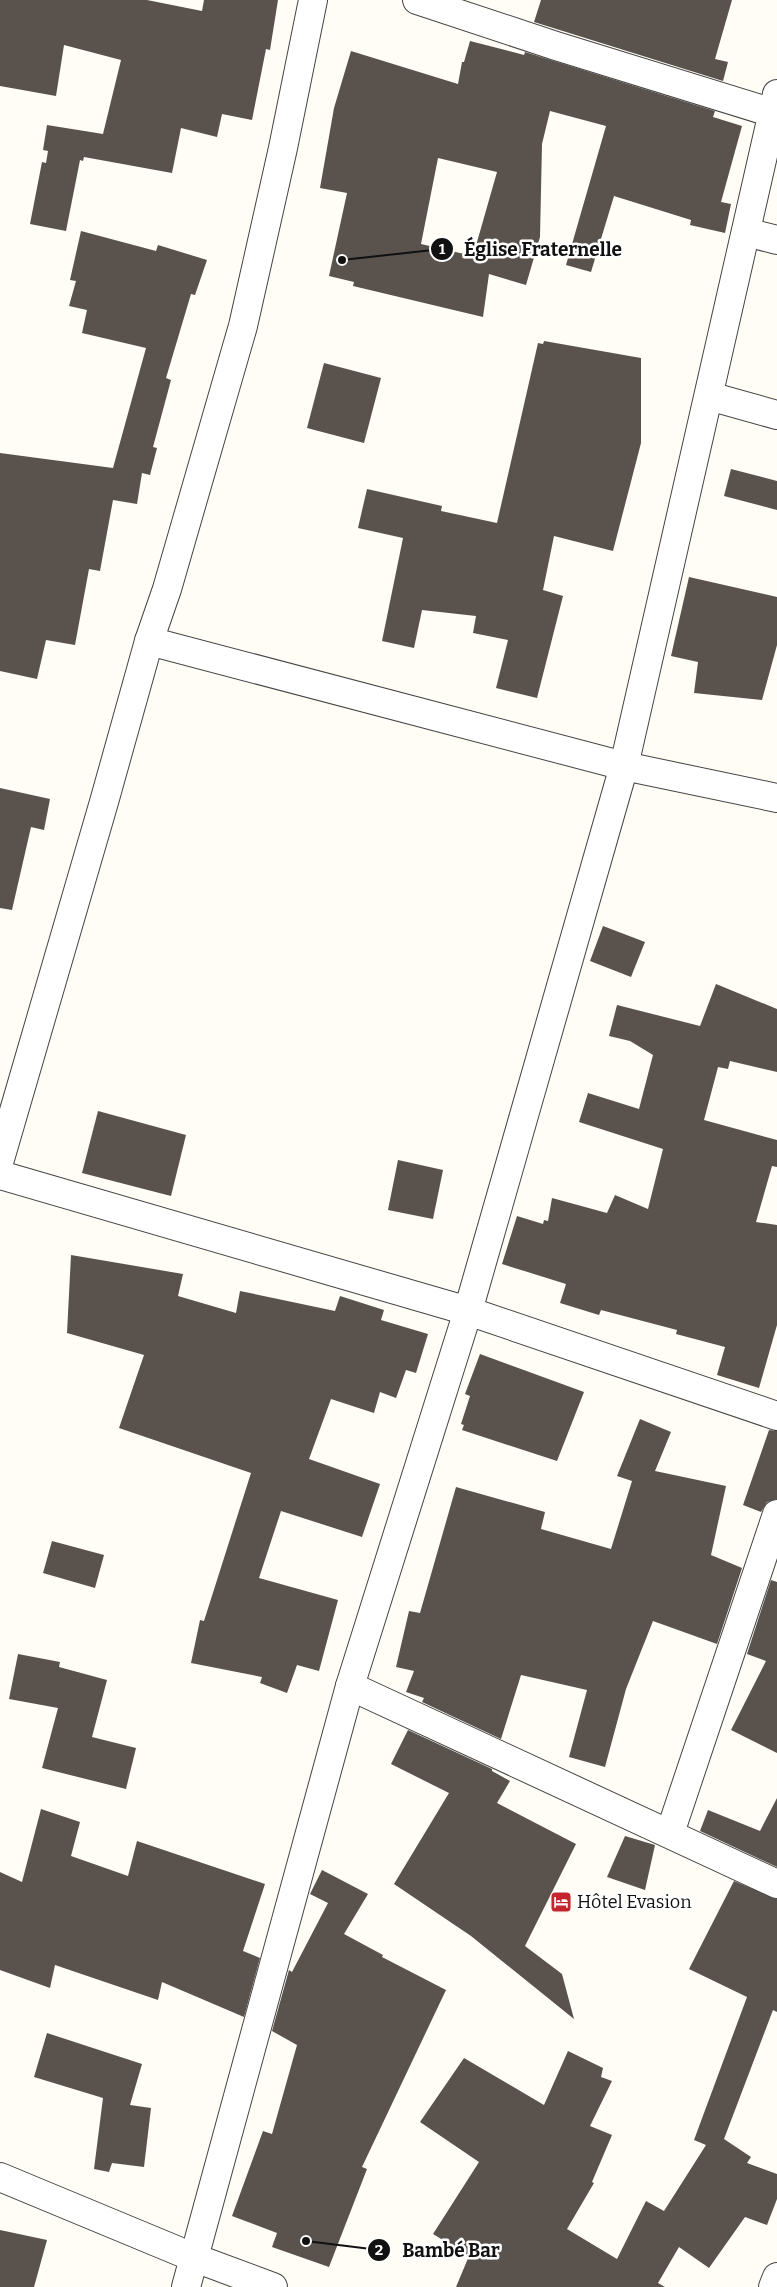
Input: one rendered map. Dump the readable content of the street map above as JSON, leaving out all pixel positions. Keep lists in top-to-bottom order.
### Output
{
  "places": {
    "other": ["Église Fraternelle", "Bambé Bar"],
    "hotel": ["Hôtel Evasion"]
  }
}
